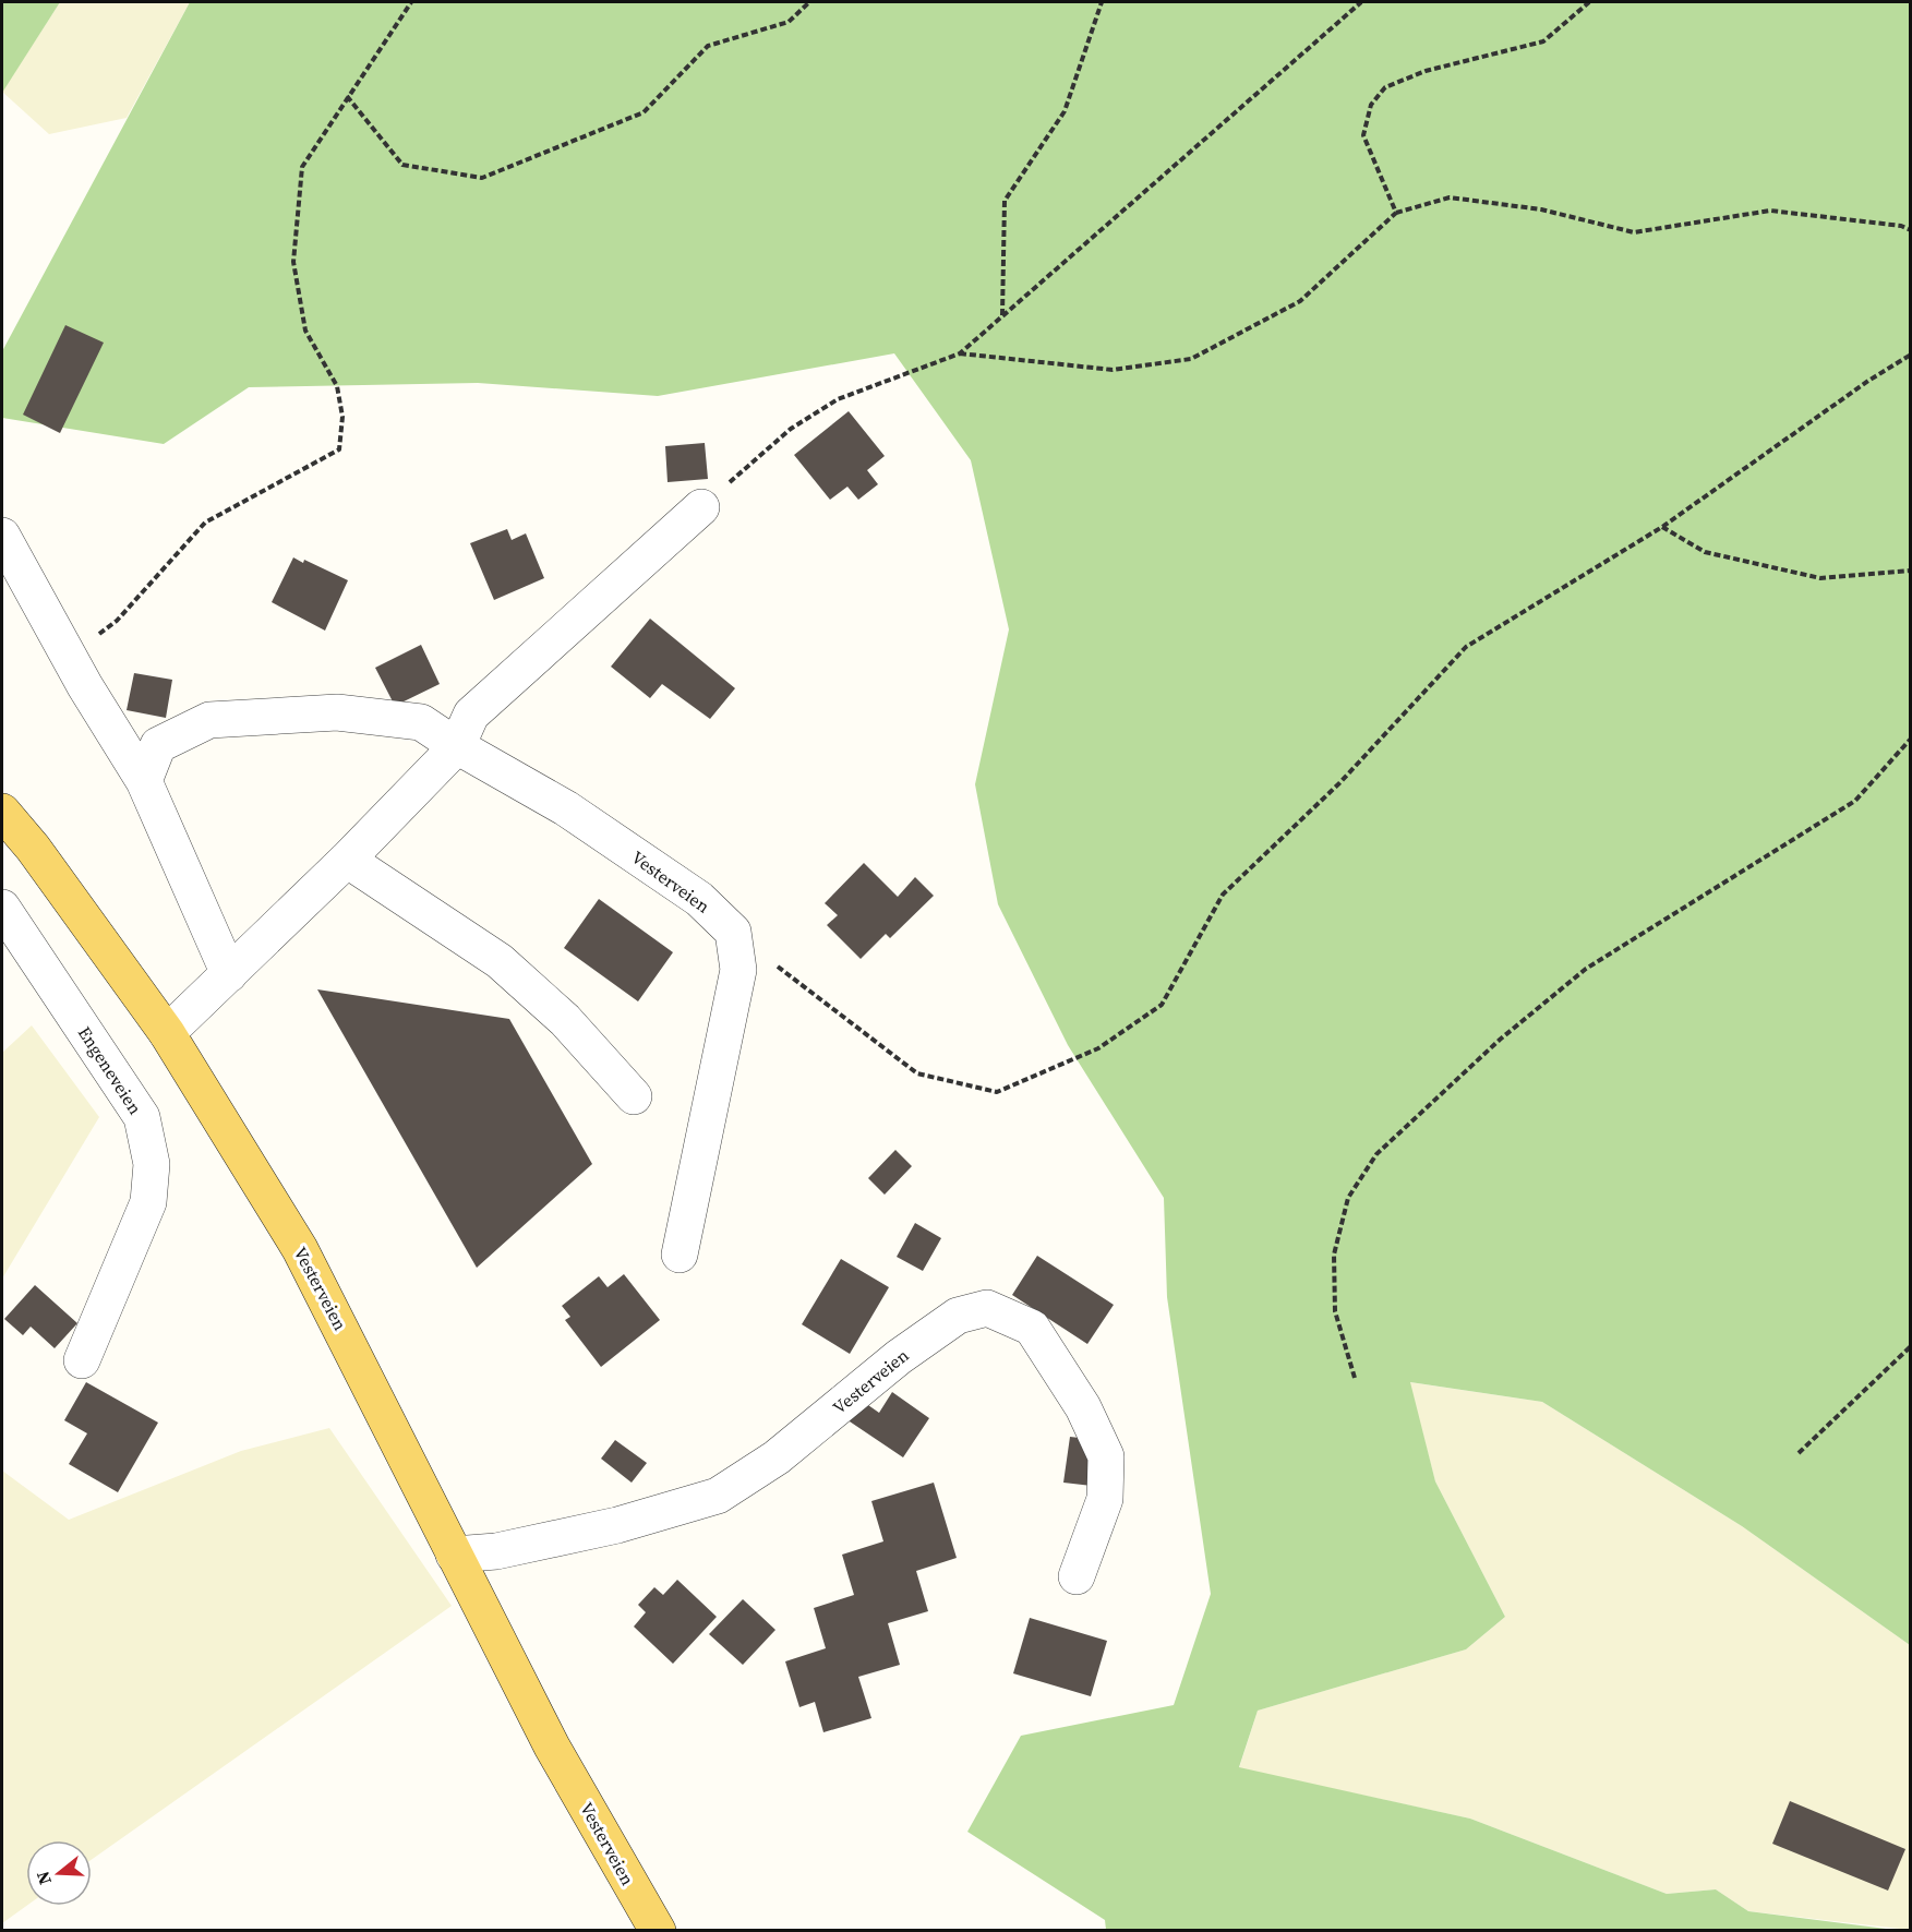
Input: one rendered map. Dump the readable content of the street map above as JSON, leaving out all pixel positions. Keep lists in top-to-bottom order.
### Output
{
  "streets": {
    "main road": ["Vesterveien"],
    "street": ["Engeneveien"]
  },
  "north": "left"
}
